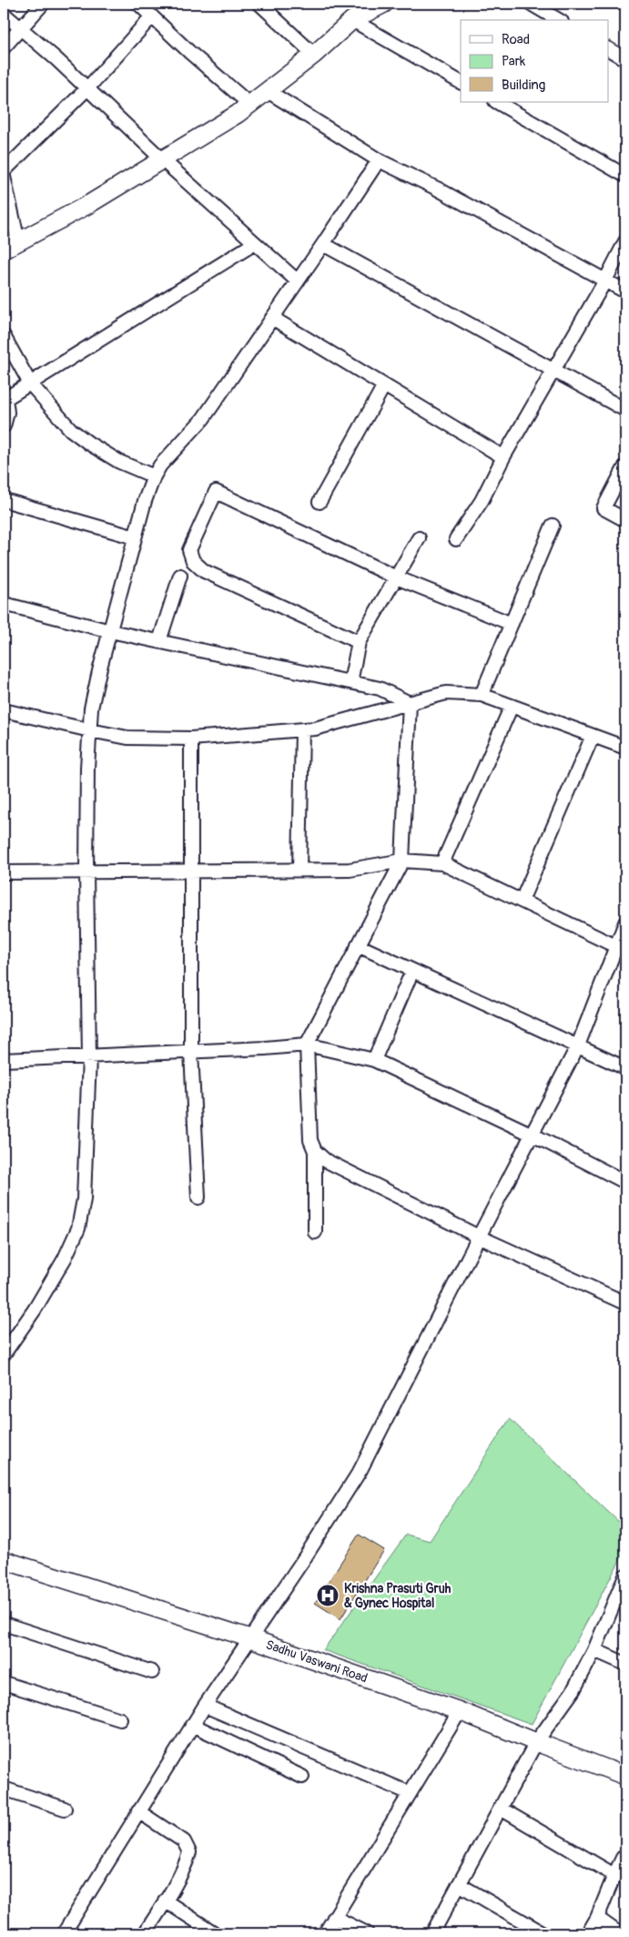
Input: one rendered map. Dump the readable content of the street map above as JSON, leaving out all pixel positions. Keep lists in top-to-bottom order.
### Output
{
  "streets": {
    "street": ["Sadhu Vaswani Road"]
  },
  "places": {
    "hospital": ["Krishna Prasuti Gruh & Gynec Hospital"]
  },
  "legend": ["Road", "Park", "Building"]
}
